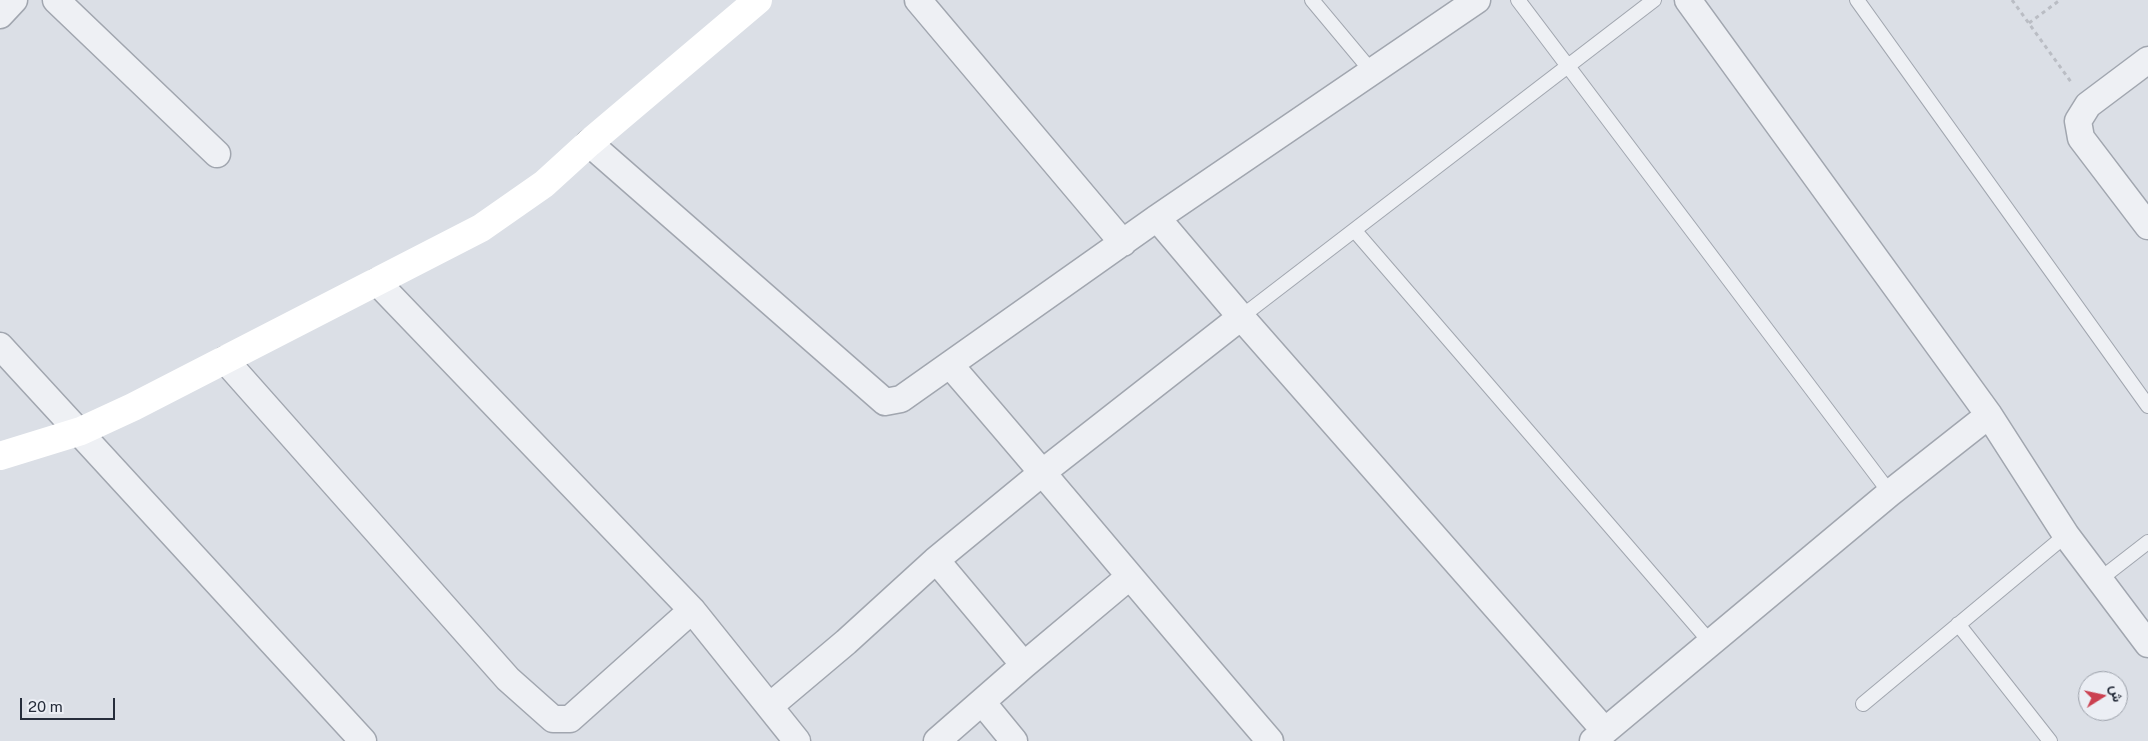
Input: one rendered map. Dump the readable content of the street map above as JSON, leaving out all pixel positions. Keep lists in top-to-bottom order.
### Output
{
  "scale_bar": "20 m",
  "north": "right"
}
